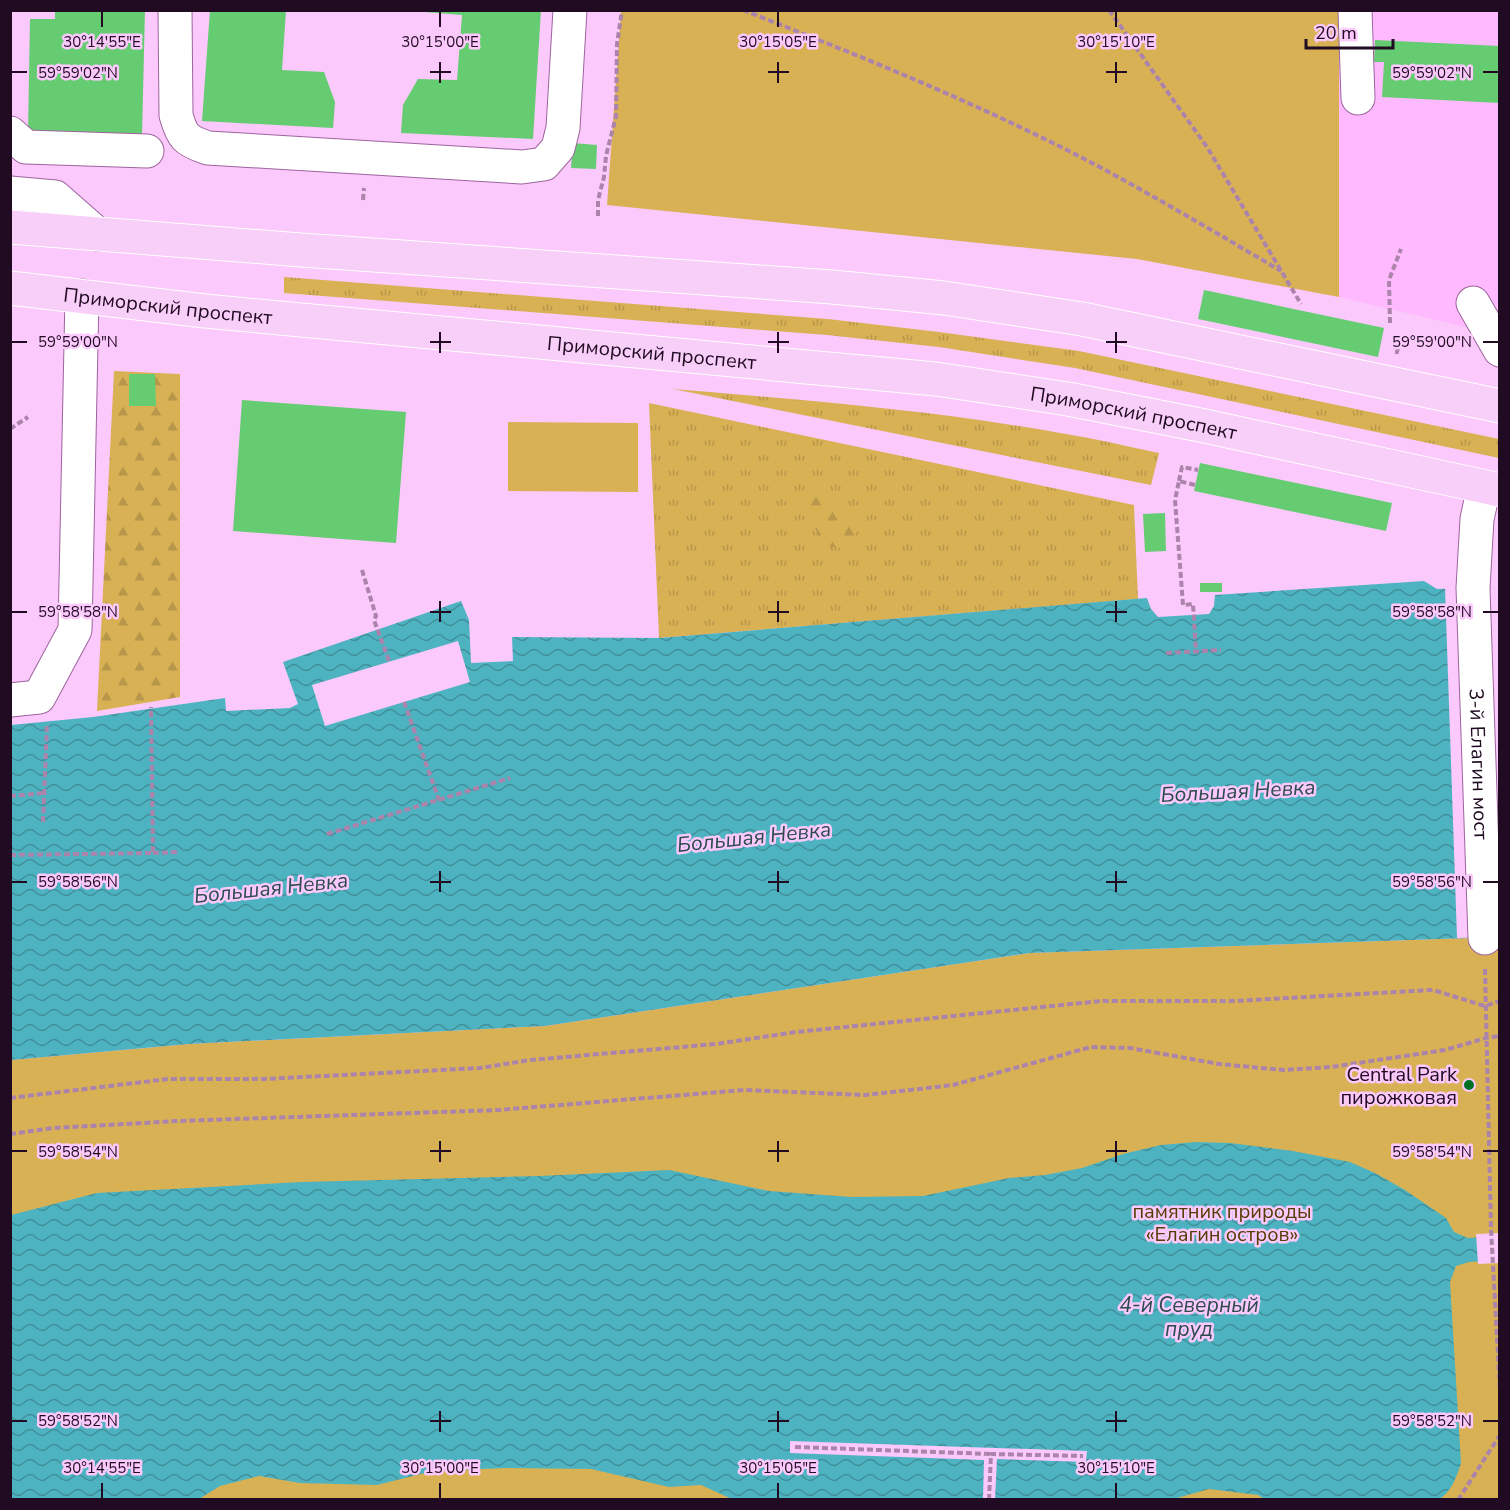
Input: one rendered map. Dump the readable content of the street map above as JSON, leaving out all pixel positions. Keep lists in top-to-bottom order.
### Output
{
  "streets": {
    "main road": ["Приморский проспект"],
    "street": ["3-й Елагин мост"]
  },
  "crossings": [
    ["Приморский проспект", "3-й Елагин мост"]
  ],
  "water": ["Большая Невка", "4-й Северный пруд"],
  "parks": ["памятник природы «Елагин остров»"],
  "places": ["Central Park пирожковая"],
  "scale_bar": "20 m",
  "coordinates": [
    "30°14'55\"E",
    "30°15'00\"E",
    "30°15'05\"E",
    "30°15'10\"E",
    "59°59'02\"N",
    "59°59'00\"N",
    "59°58'58\"N",
    "59°58'56\"N",
    "59°58'54\"N",
    "59°58'52\"N"
  ]
}
